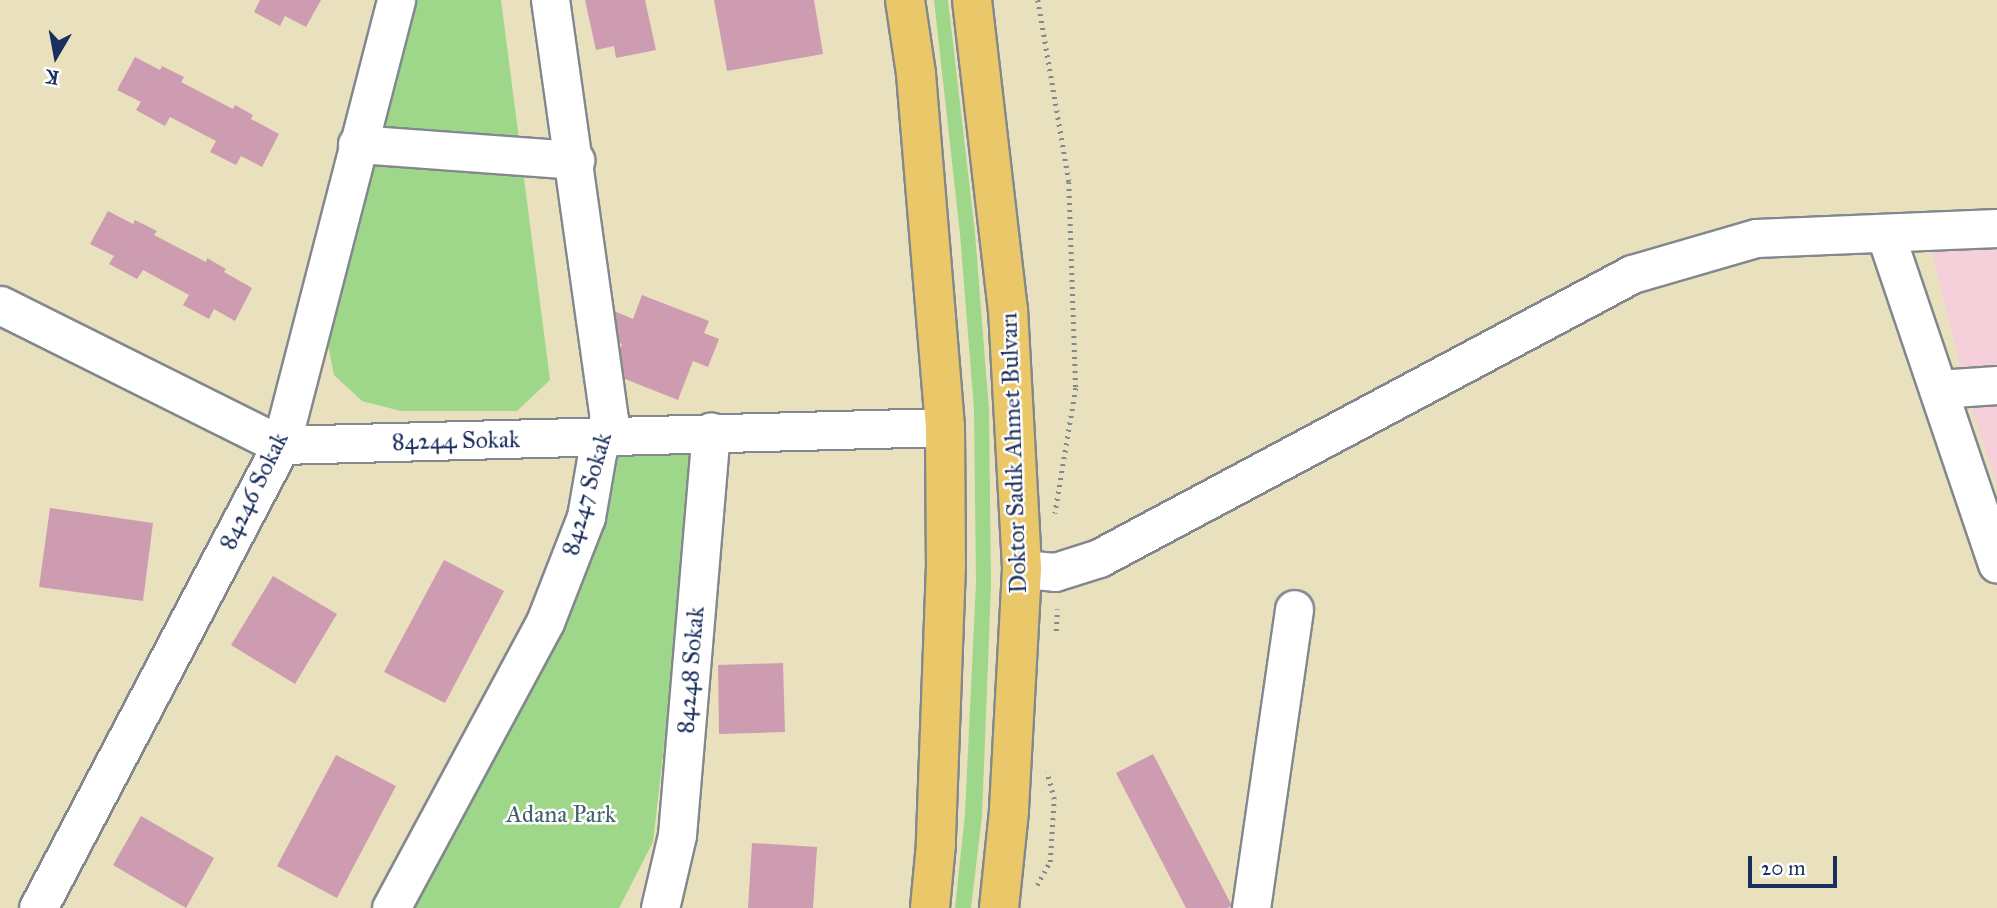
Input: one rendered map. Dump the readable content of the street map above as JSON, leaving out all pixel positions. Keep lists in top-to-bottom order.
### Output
{
  "streets": {
    "main road": ["Doktor Sadık Ahmet Bulvarı"],
    "street": [
      "84244 Sokak",
      "84246 Sokak",
      "84247 Sokak",
      "84248 Sokak"
    ]
  },
  "crossings": [
    ["84244 Sokak", "84246 Sokak"],
    ["84244 Sokak", "84247 Sokak"],
    ["84244 Sokak", "84248 Sokak"]
  ],
  "parks": ["Adana Park"],
  "scale_bar": "20 m",
  "north": "bottom"
}
